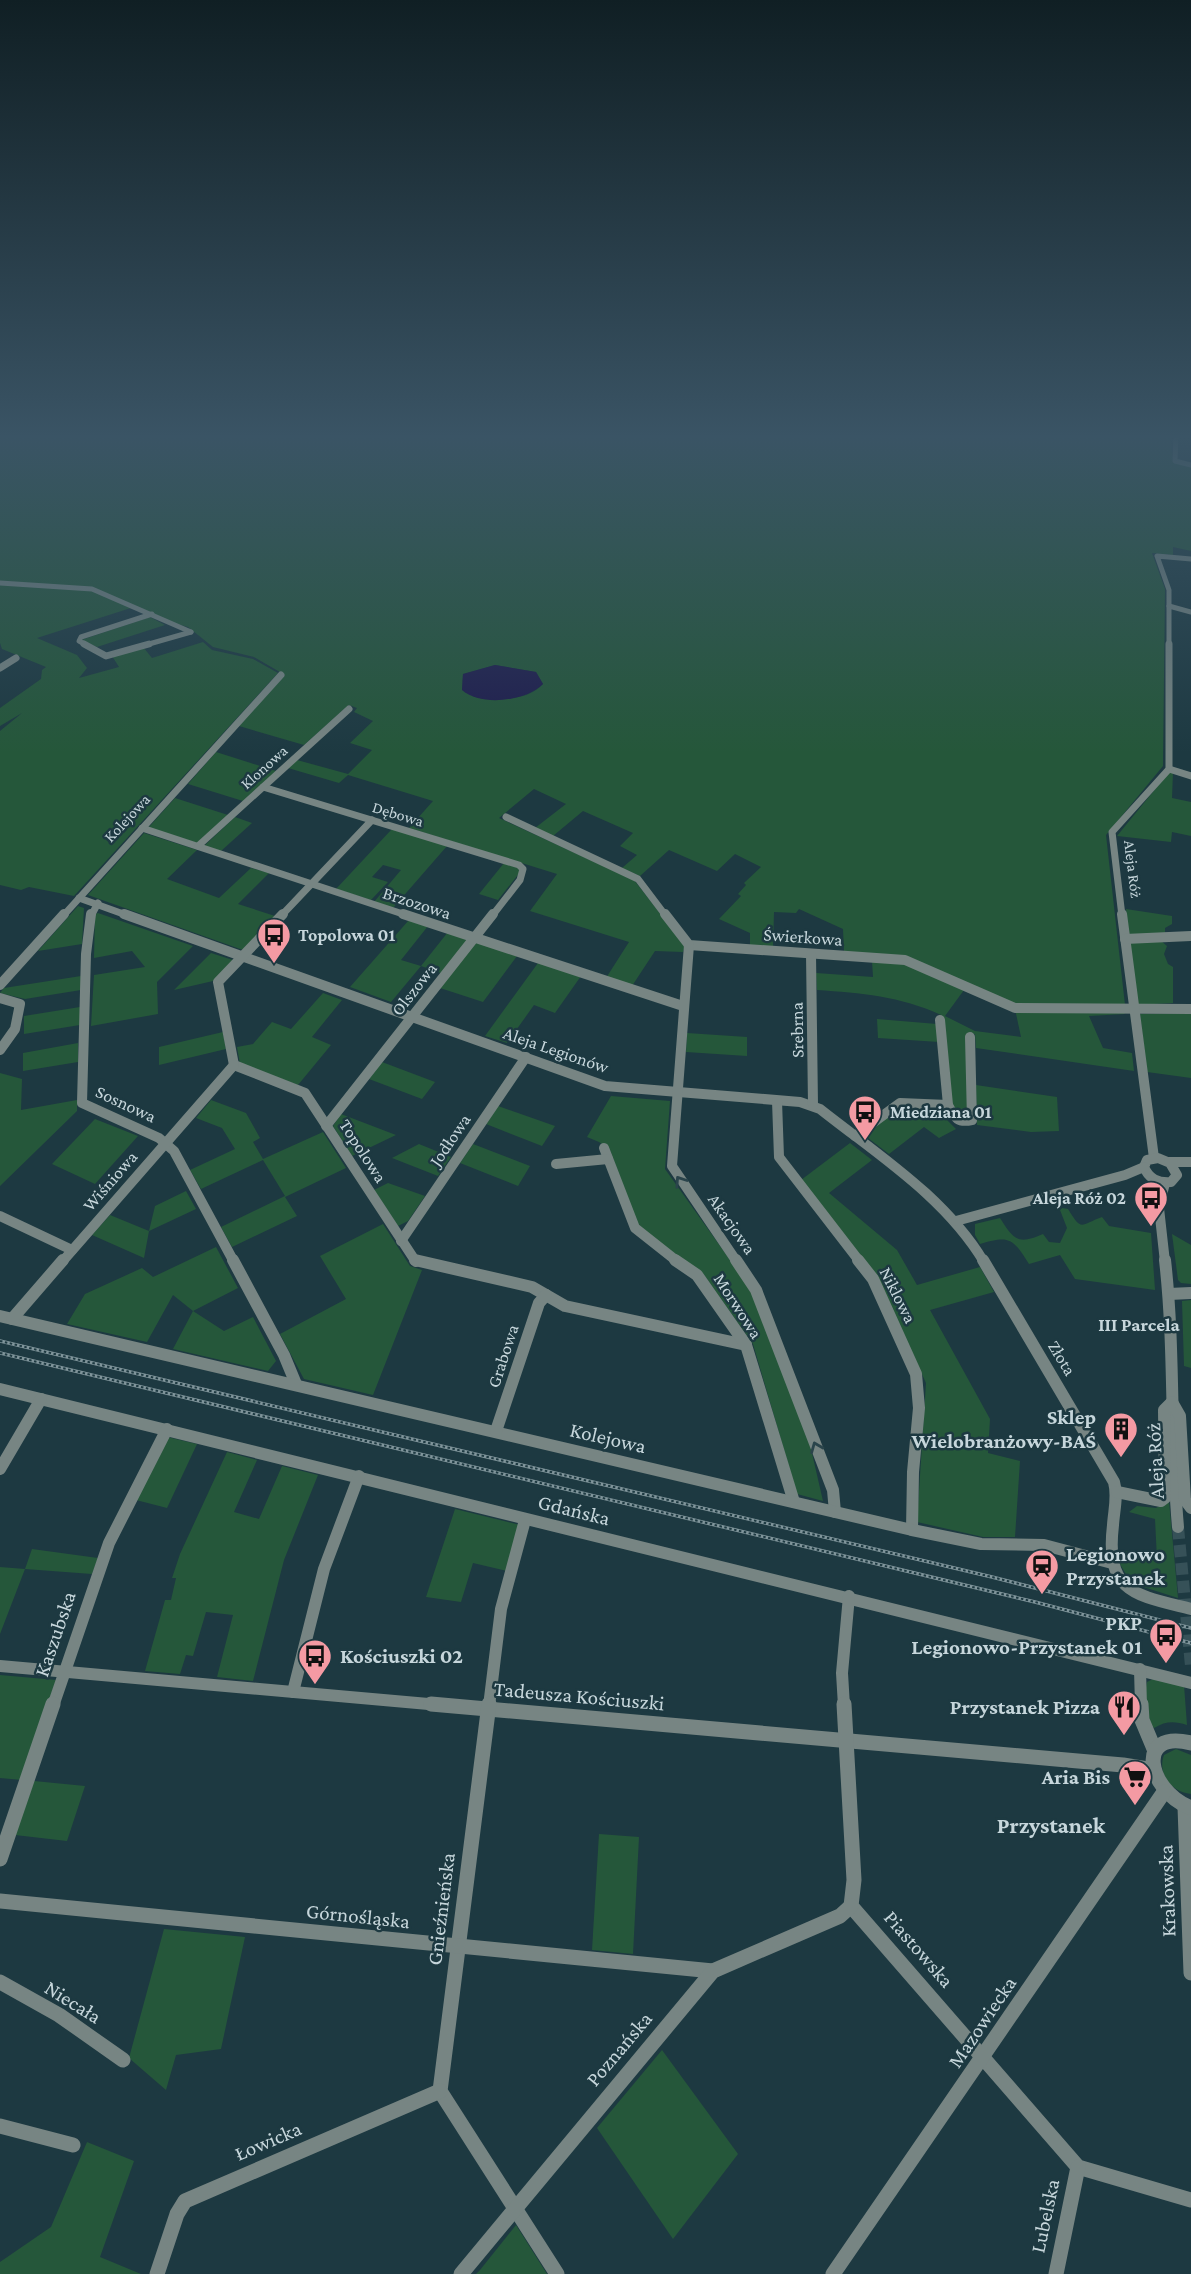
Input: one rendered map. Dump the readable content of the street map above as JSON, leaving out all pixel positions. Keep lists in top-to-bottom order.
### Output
{
  "streets": {
    "street": [
      "Klonowa",
      "Dębowa",
      "Kolejowa",
      "Aleja Róż",
      "Brzozowa",
      "Świerkowa",
      "Olszowa",
      "Srebrna",
      "Aleja Legionów",
      "Sosnowa",
      "Jodłowa",
      "Topolowa",
      "Wiśniowa",
      "Akacjowa",
      "Niklowa",
      "Morwowa",
      "Grabowa",
      "Złota",
      "Gdańska",
      "Kaszubska",
      "Tadeusza Kościuszki",
      "Krakowska",
      "Gnieźnieńska",
      "Górnośląska",
      "Piastowska",
      "Niecała",
      "Mazowiecka",
      "Poznańska",
      "Łowicka",
      "Lubelska"
    ]
  },
  "crossings": [
    ["Klonowa", "Dębowa"],
    ["Klonowa", "Brzozowa"],
    ["Dębowa", "Olszowa"],
    ["Kolejowa", "Brzozowa"],
    ["Kolejowa", "Aleja Legionów"],
    ["Kolejowa", "Sosnowa"],
    ["Kolejowa", "Wiśniowa"],
    ["Kolejowa", "Akacjowa"],
    ["Kolejowa", "Niklowa"],
    ["Kolejowa", "Morwowa"],
    ["Kolejowa", "Grabowa"],
    ["Kolejowa", "Złota"],
    ["Aleja Róż", "Świerkowa"],
    ["Aleja Róż", "Złota"],
    ["Brzozowa", "Olszowa"],
    ["Brzozowa", "Akacjowa"],
    ["Świerkowa", "Srebrna"],
    ["Świerkowa", "Akacjowa"],
    ["Olszowa", "Aleja Legionów"],
    ["Olszowa", "Topolowa"],
    ["Srebrna", "Aleja Legionów"],
    ["Aleja Legionów", "Sosnowa"],
    ["Aleja Legionów", "Jodłowa"],
    ["Aleja Legionów", "Akacjowa"],
    ["Aleja Legionów", "Niklowa"],
    ["Sosnowa", "Wiśniowa"],
    ["Jodłowa", "Topolowa"],
    ["Topolowa", "Wiśniowa"],
    ["Topolowa", "Morwowa"],
    ["Topolowa", "Grabowa"],
    ["Gdańska", "Kaszubska"],
    ["Gdańska", "Gnieźnieńska"],
    ["Kaszubska", "Tadeusza Kościuszki"],
    ["Tadeusza Kościuszki", "Gnieźnieńska"],
    ["Gnieźnieńska", "Górnośląska"],
    ["Gnieźnieńska", "Łowicka"],
    ["Górnośląska", "Poznańska"],
    ["Piastowska", "Mazowiecka"],
    ["Piastowska", "Poznańska"],
    ["Piastowska", "Lubelska"]
  ],
  "one_way": ["Akacjowa"],
  "districts": ["III Parcela", "Przystanek"],
  "places": {
    "bus stop": [
      "Topolowa 01",
      "Miedziana 01",
      "Aleja Róż 02",
      "PKP Legionowo-Przystanek 01",
      "Kościuszki 02"
    ],
    "building": ["Sklep Wielobranżowy-BAŚ"],
    "station": ["Legionowo Przystanek"],
    "restaurant": ["Przystanek Pizza"],
    "supermarket": ["Aria Bis"]
  }
}
